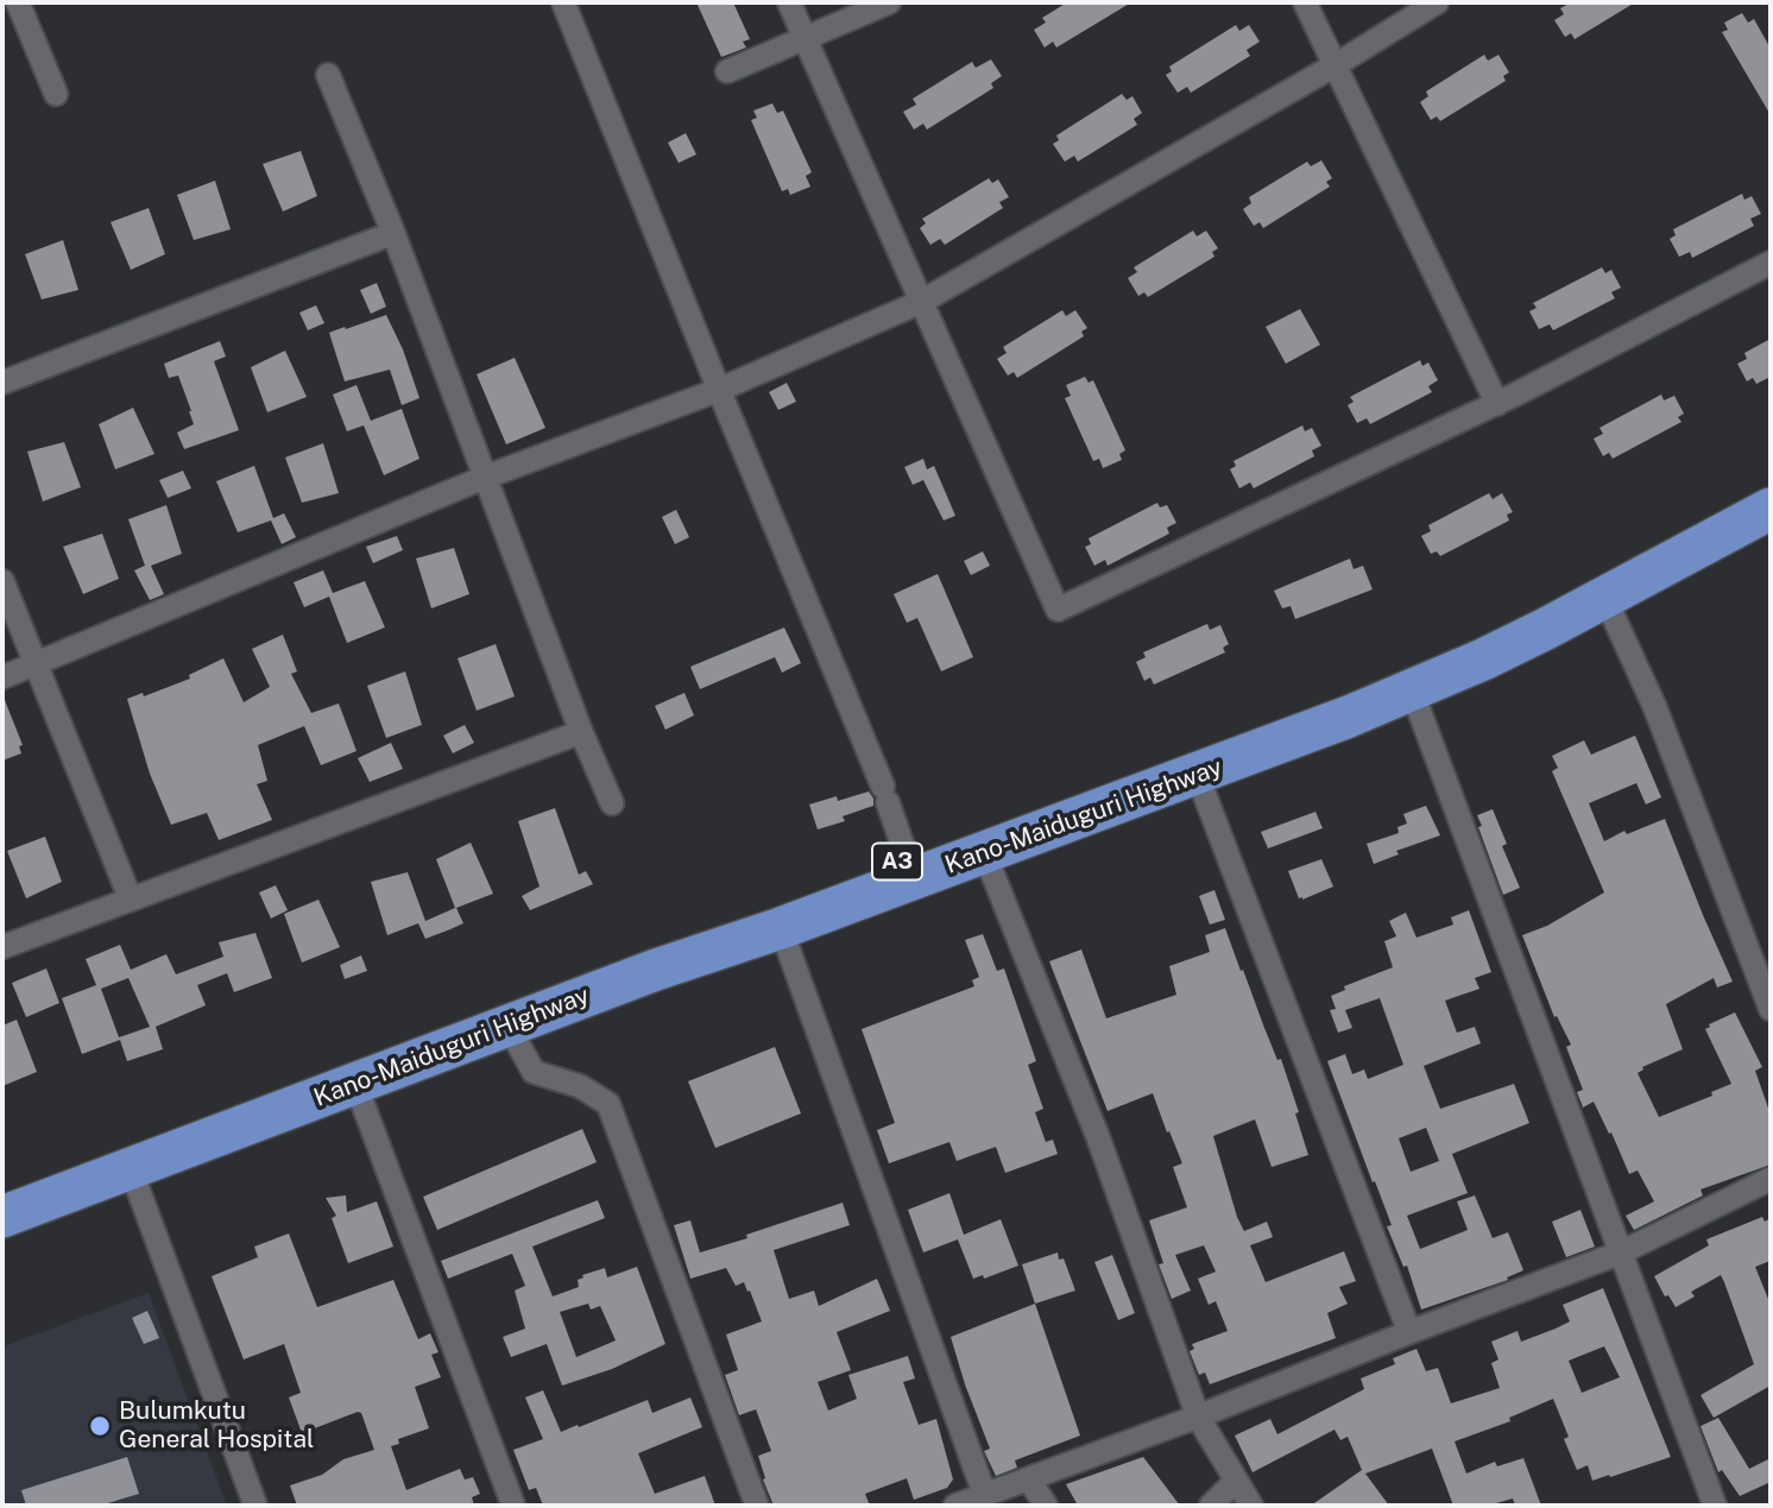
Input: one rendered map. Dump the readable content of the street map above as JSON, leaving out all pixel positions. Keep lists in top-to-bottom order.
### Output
{
  "streets": {
    "highway": ["Kano-Maiduguri Highway", "A3"]
  },
  "places": ["Bulumkutu General Hospital"]
}
